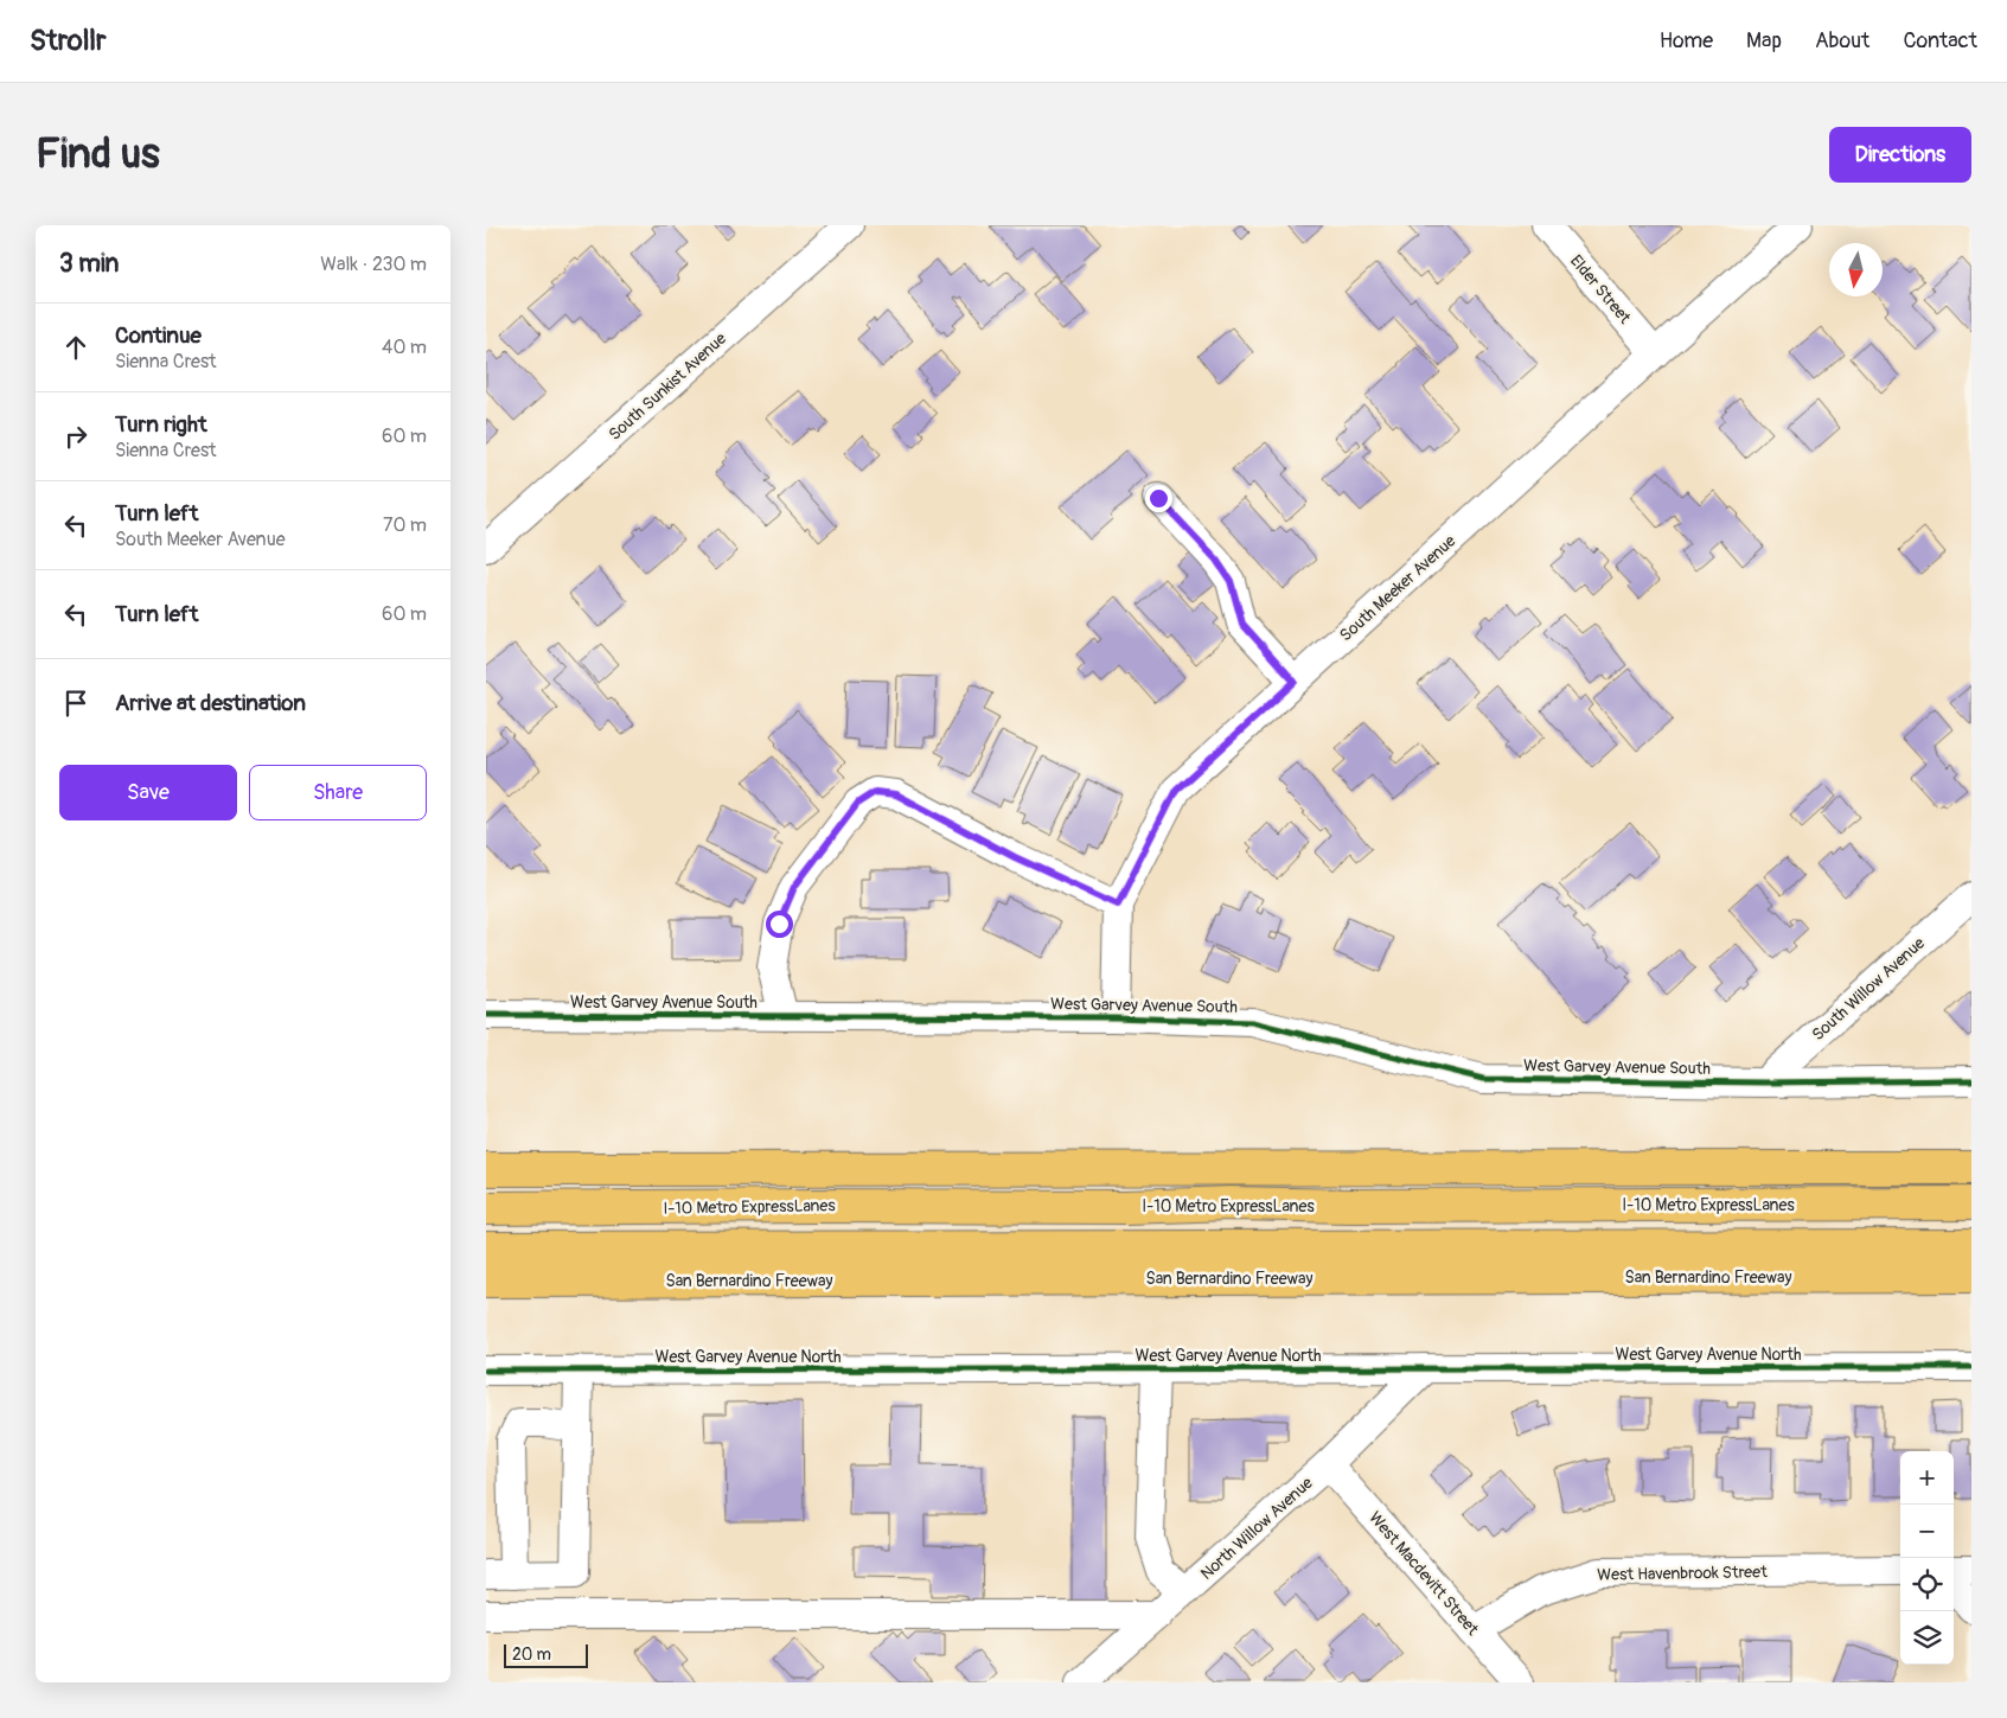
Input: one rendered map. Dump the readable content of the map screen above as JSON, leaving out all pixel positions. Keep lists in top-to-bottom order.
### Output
{
  "streets": {
    "highway": ["I-10 Metro ExpressLanes", "San Bernardino Freeway"],
    "street": [
      "Elder Street",
      "South Sunkist Avenue",
      "South Meeker Avenue",
      "South Willow Avenue",
      "West Garvey Avenue South",
      "West Garvey Avenue North",
      "North Willow Avenue",
      "West Macdevitt Street",
      "West Havenbrook Street"
    ]
  },
  "crossings": [
    ["Elder Street", "South Meeker Avenue"],
    ["South Meeker Avenue", "West Garvey Avenue South"],
    ["South Willow Avenue", "West Garvey Avenue South"],
    ["West Garvey Avenue North", "North Willow Avenue"],
    ["North Willow Avenue", "West Macdevitt Street"],
    ["West Macdevitt Street", "West Havenbrook Street"]
  ],
  "scale_bar": "20 m",
  "north": "bottom",
  "page": {
    "header": "Strollr",
    "nav": [
      "Home",
      "Map",
      "About",
      "Contact"
    ],
    "buttons": [
      "Directions",
      ["Save", "Share"]
    ],
    "title": "Find us",
    "heading": ["3 min", "Walk · 230 m"],
    "list": [
      ["Continue", "Sienna Crest", "40 m"],
      ["Turn right", "Sienna Crest", "60 m"],
      ["Turn left", "South Meeker Avenue", "70 m"],
      ["Turn left", "60 m"],
      "Arrive at destination"
    ],
    "map_buttons": ["+", "−"],
    "scale": "20 m"
  }
}
